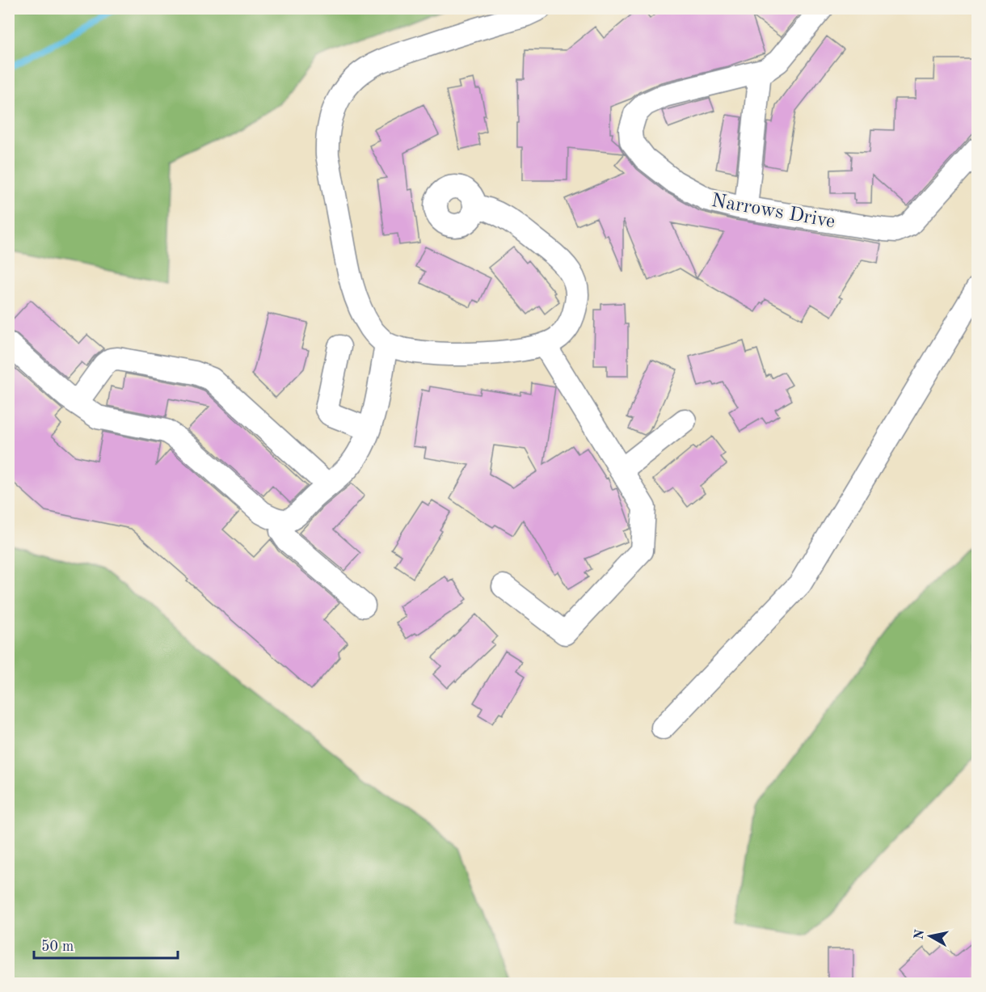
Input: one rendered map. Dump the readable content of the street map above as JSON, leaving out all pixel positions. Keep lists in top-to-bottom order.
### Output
{
  "streets": {
    "street": ["Narrows Drive"]
  },
  "scale_bar": "50 m",
  "north": "left"
}
